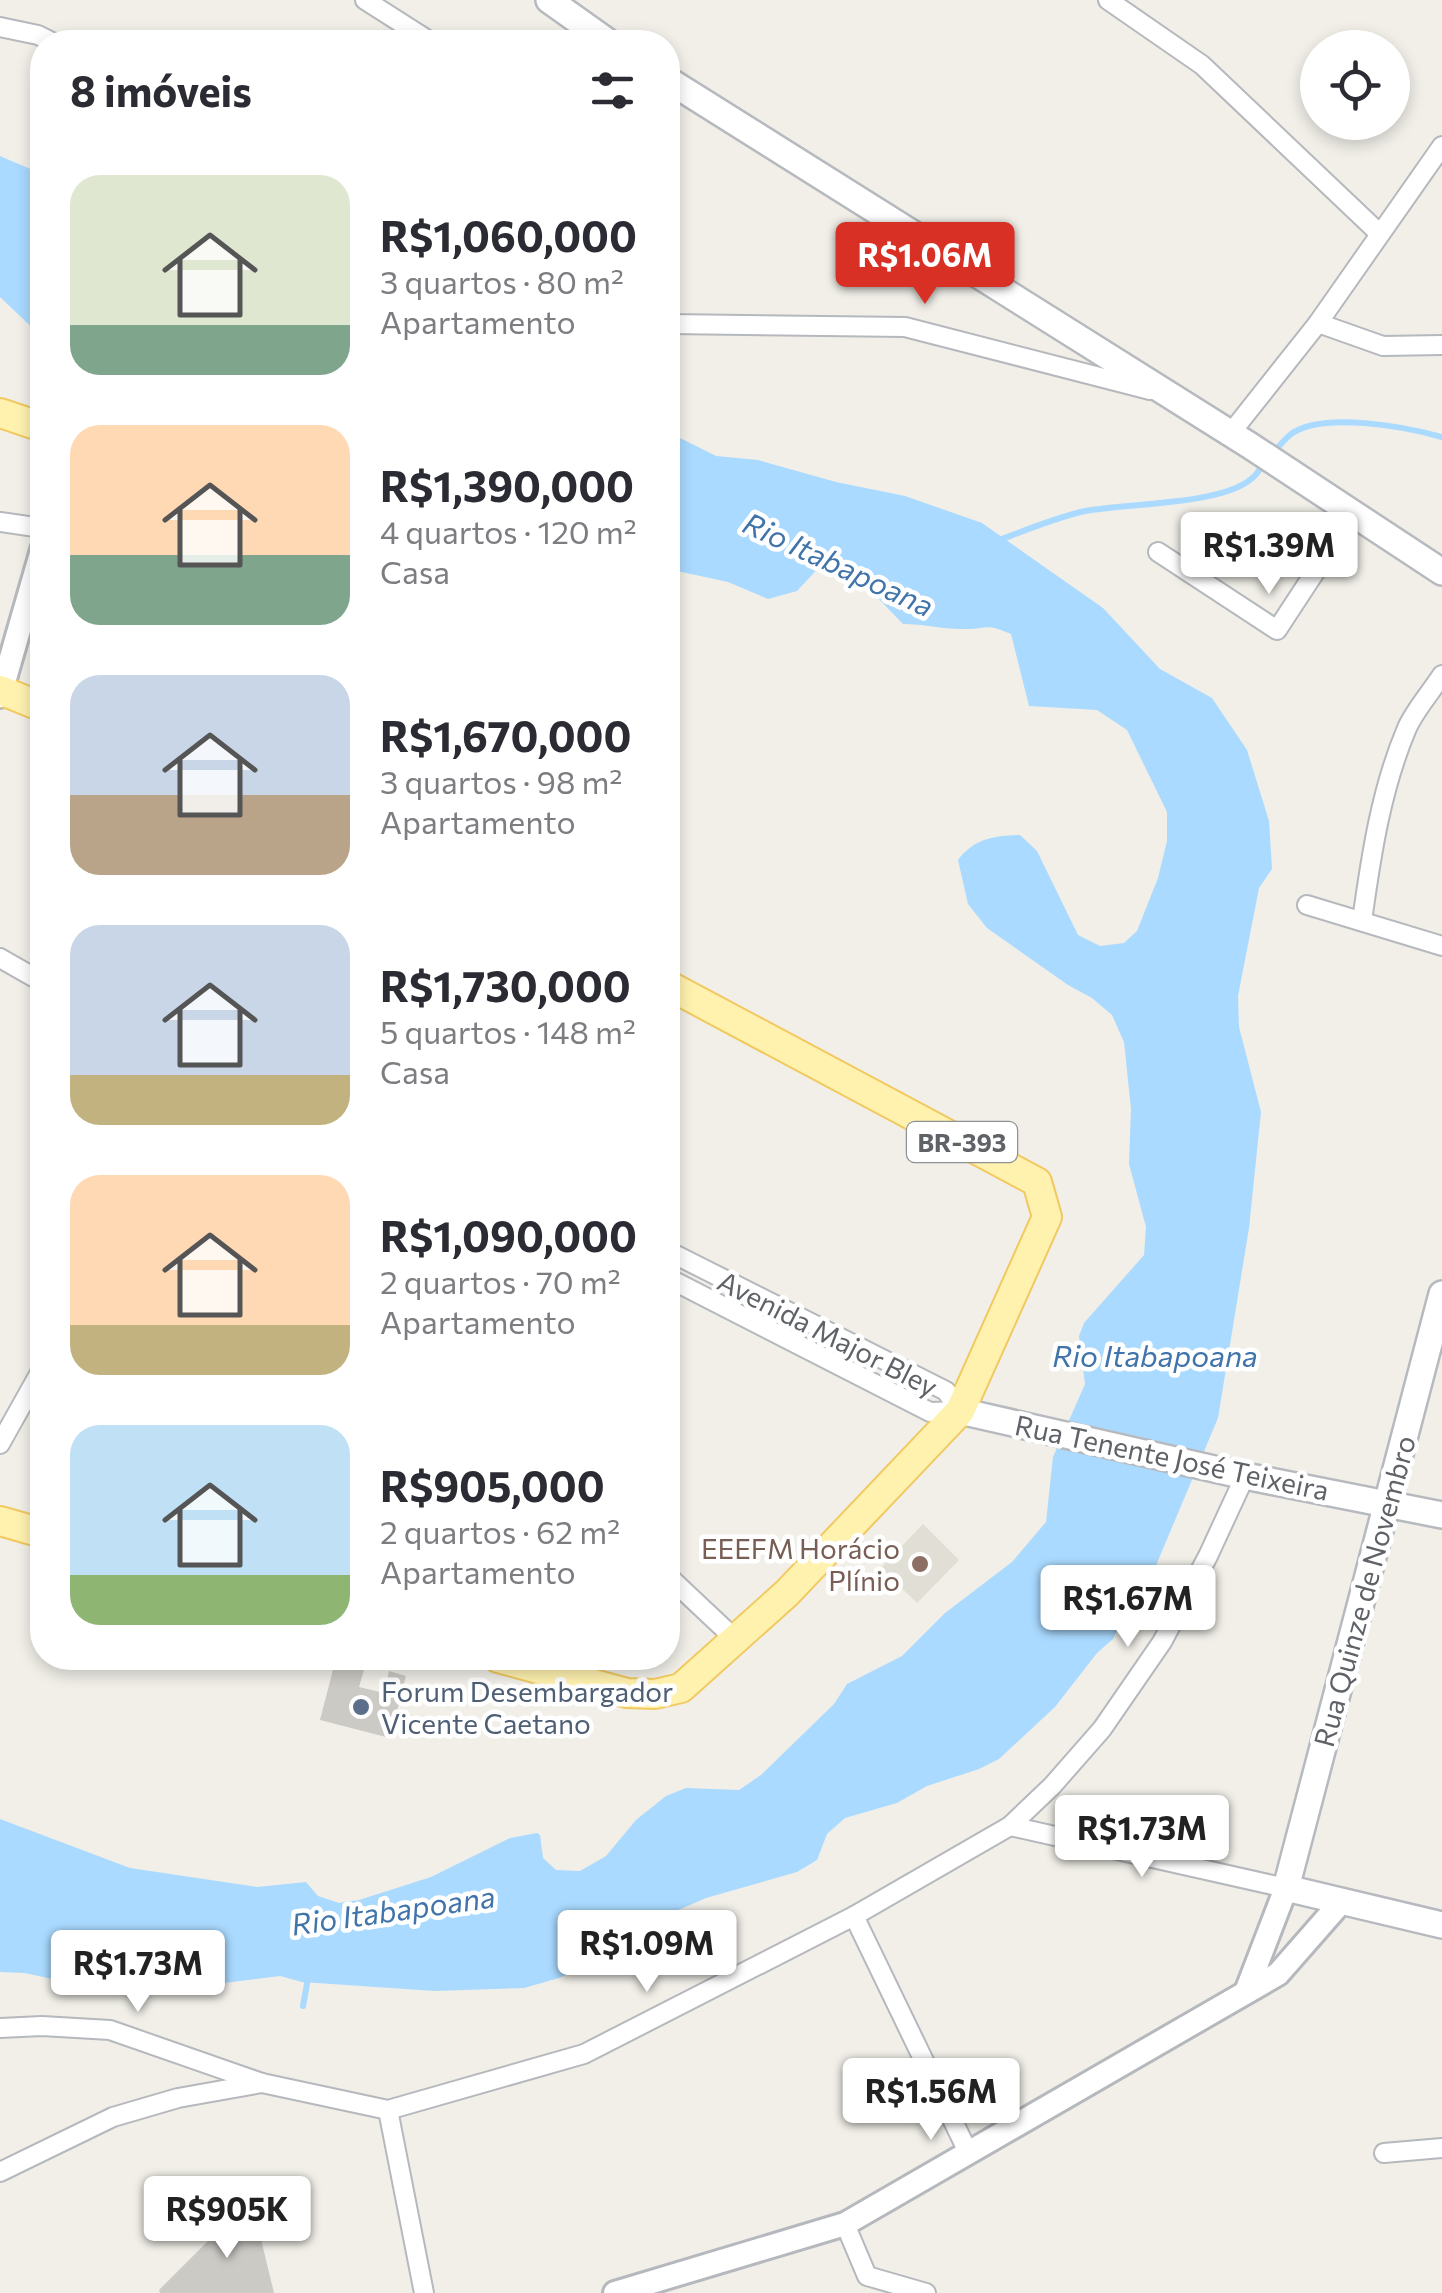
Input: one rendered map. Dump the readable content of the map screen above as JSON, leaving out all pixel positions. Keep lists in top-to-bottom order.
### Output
{
  "streets": {
    "main road": ["BR-393", "Rua Tenente José Teixeira", "Rua Quinze de Novembro"],
    "street": ["Avenida Major Bley"]
  },
  "crossings": [
    ["BR-393", "Avenida Major Bley"],
    ["BR-393", "Rua Tenente José Teixeira"],
    ["Avenida Major Bley", "Rua Tenente José Teixeira"],
    ["Rua Tenente José Teixeira", "Rua Quinze de Novembro"]
  ],
  "water": ["Rio Itabapoana"],
  "places": ["EEEFM Horácio Plínio", "Forum Desembargador Vicente Caetano"],
  "page": {
    "heading": "8 imóveis",
    "list": [
      {
        "name": "R$1,060,000",
        "note": "3 quartos · 80 m² · Apartamento"
      },
      {
        "name": "R$1,390,000",
        "note": "4 quartos · 120 m² · Casa"
      },
      {
        "name": "R$1,670,000",
        "note": "3 quartos · 98 m² · Apartamento"
      },
      {
        "name": "R$1,730,000",
        "note": "5 quartos · 148 m² · Casa"
      },
      {
        "name": "R$1,090,000",
        "note": "2 quartos · 70 m² · Apartamento"
      },
      {
        "name": "R$905,000",
        "note": "2 quartos · 62 m² · Apartamento"
      }
    ],
    "price": [
      "R$1.06M",
      "R$1.39M",
      "R$1.67M",
      "R$1.73M",
      "R$1.09M",
      "R$1.73M",
      "R$1.56M",
      "R$905K"
    ]
  }
}
